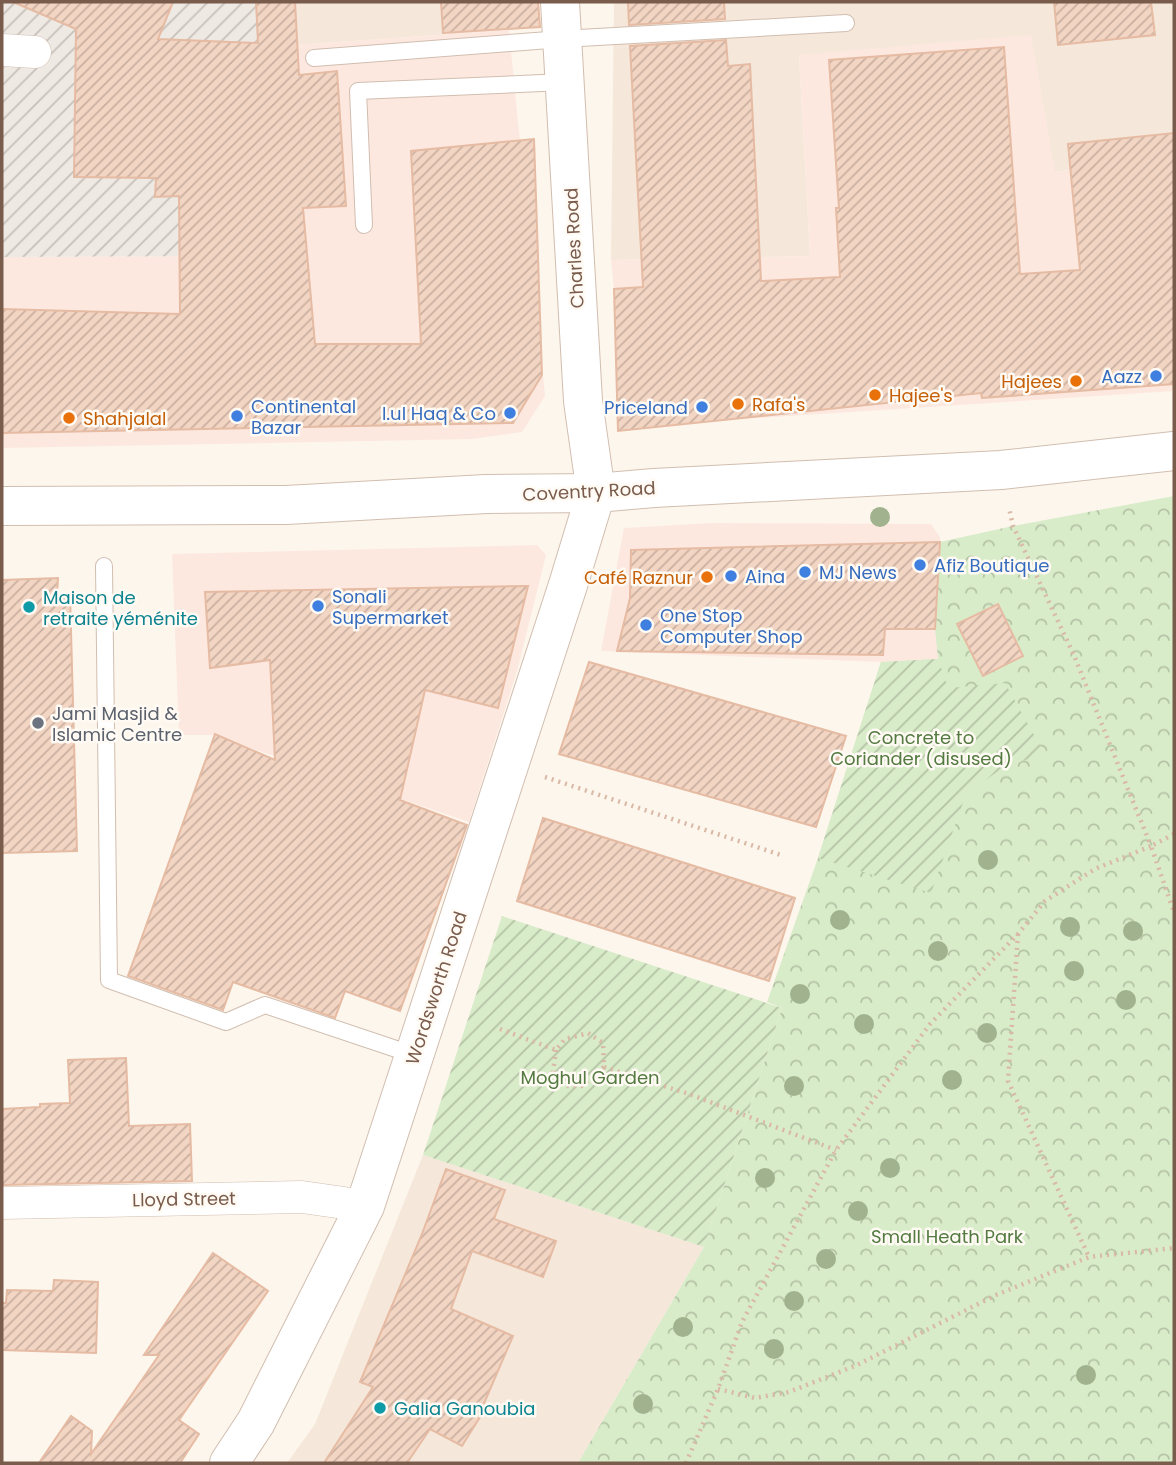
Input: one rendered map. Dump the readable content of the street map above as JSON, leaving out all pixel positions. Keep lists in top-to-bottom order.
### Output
{
  "streets": {
    "street": [
      "Charles Road",
      "Coventry Road",
      "Wordsworth Road",
      "Lloyd Street"
    ]
  },
  "crossings": [
    ["Charles Road", "Coventry Road"],
    ["Charles Road", "Wordsworth Road"],
    ["Coventry Road", "Wordsworth Road"],
    ["Wordsworth Road", "Lloyd Street"]
  ],
  "parks": ["Concrete to Coriander (disused)", "Moghul Garden", "Small Heath Park"],
  "places": [
    "Aazz",
    "Hajees",
    "Hajee's",
    "Rafa's",
    "Priceland",
    "I.ul Haq & Co",
    "Continental Bazar",
    "Shahjalal",
    "Afiz Boutique",
    "MJ News",
    "Aina",
    "Café Raznur",
    "Sonali Supermarket",
    "Maison de retraite yéménite",
    "One Stop Computer Shop",
    "Jami Masjid & Islamic Centre",
    "Galia Ganoubia"
  ]
}
